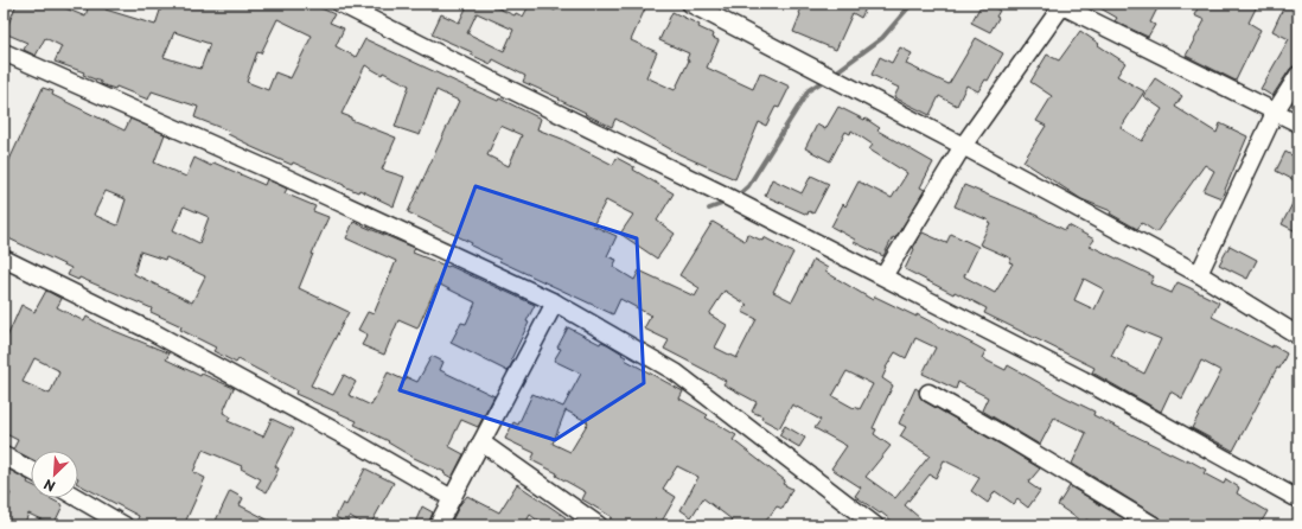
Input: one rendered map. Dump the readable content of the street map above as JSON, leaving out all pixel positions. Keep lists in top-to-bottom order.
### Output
{
  "north": "bottom left"
}
